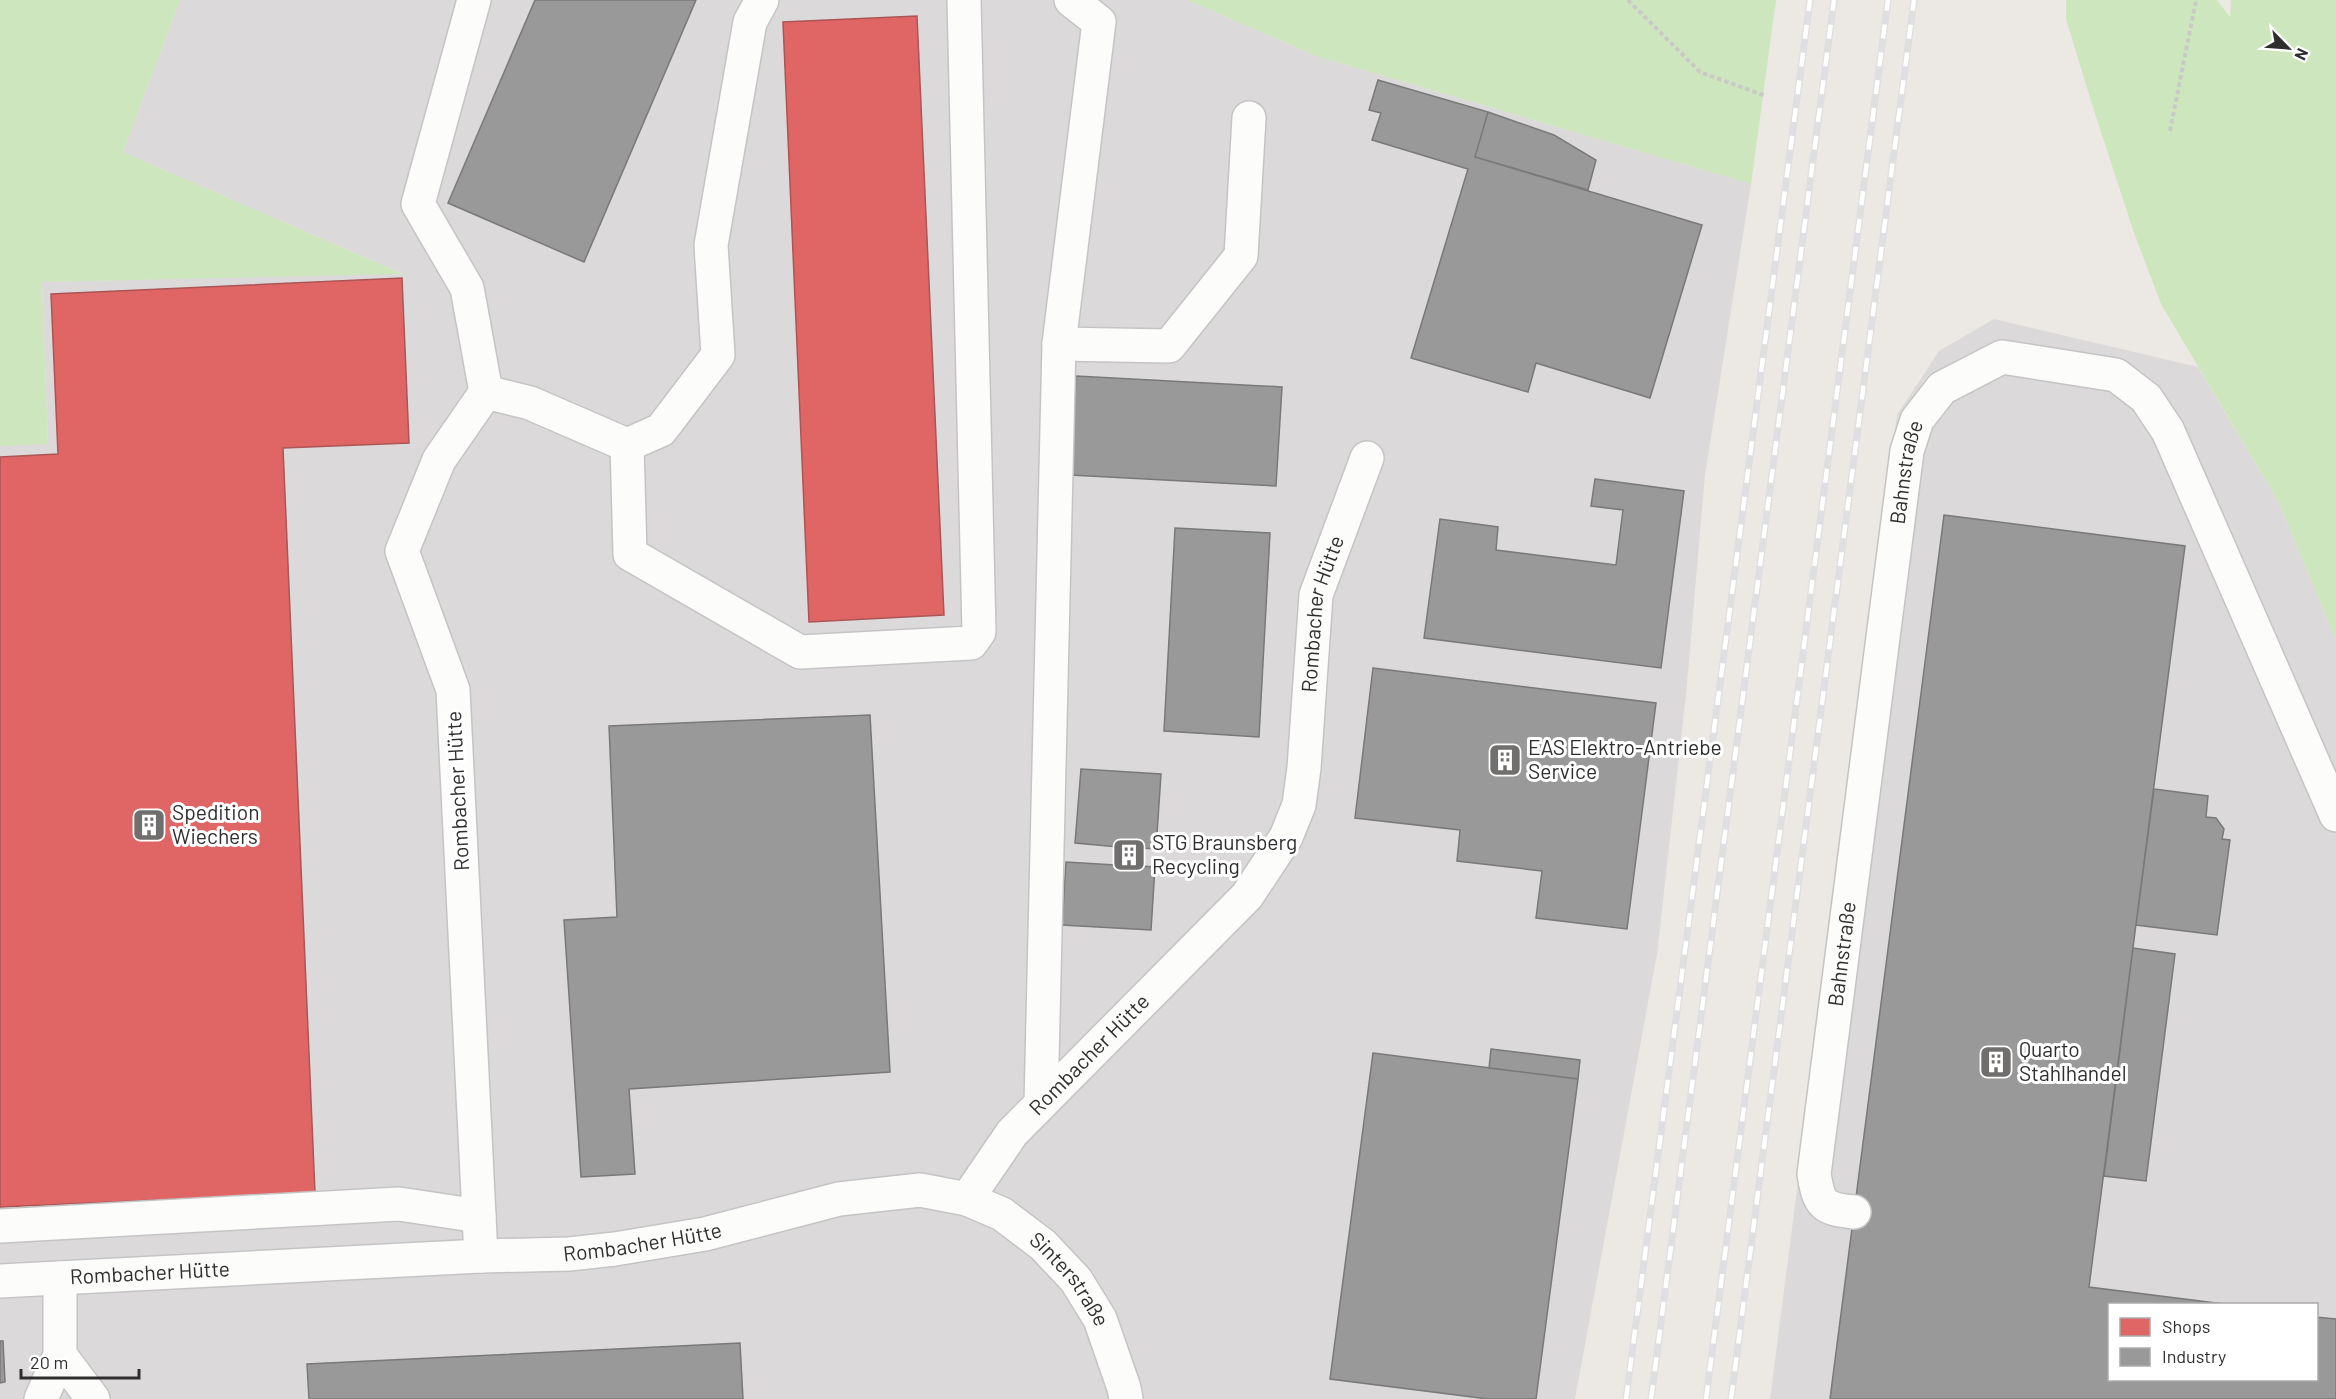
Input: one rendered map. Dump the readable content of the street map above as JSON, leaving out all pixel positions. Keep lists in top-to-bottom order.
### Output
{
  "streets": {
    "street": ["Bahnstraße", "Rombacher Hütte", "Sinterstraße"]
  },
  "crossings": [
    ["Rombacher Hütte", "Sinterstraße"]
  ],
  "places": {
    "building": [
      "EAS Elektro-Antriebe Service",
      "Spedition Wiechers",
      "STG Braunsberg Recycling",
      "Quarto Stahlhandel"
    ]
  },
  "legend": ["Shops", "Industry"],
  "scale_bar": "20 m",
  "north": "bottom right"
}
